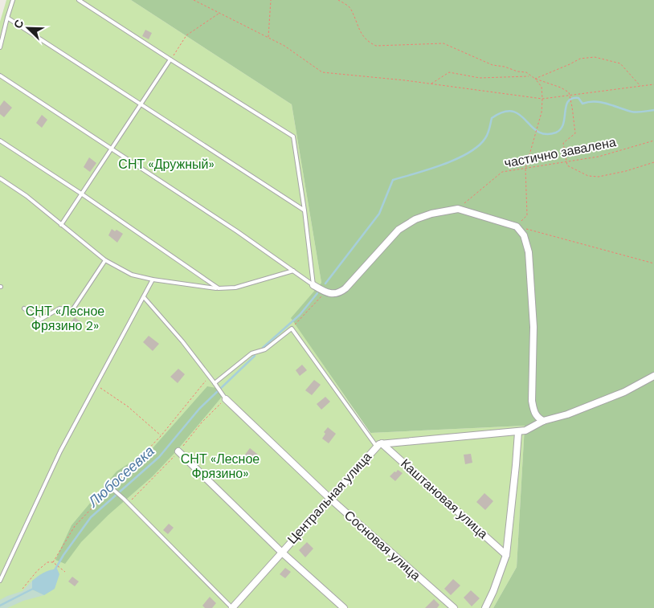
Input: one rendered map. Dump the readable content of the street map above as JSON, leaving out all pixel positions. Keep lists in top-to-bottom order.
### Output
{
  "streets": {
    "street": ["Центральная улица", "Каштановая улица", "Сосновая улица"],
    "path": ["частично завалена"]
  },
  "crossings": [
    ["Центральная улица", "Каштановая улица"],
    ["Центральная улица", "Сосновая улица"]
  ],
  "water": ["Любосеевка"],
  "parks": ["СНТ «Дружный»", "СНТ «Лесное Фрязино 2»", "СНТ «Лесное Фрязино»"],
  "north": "top left"
}
